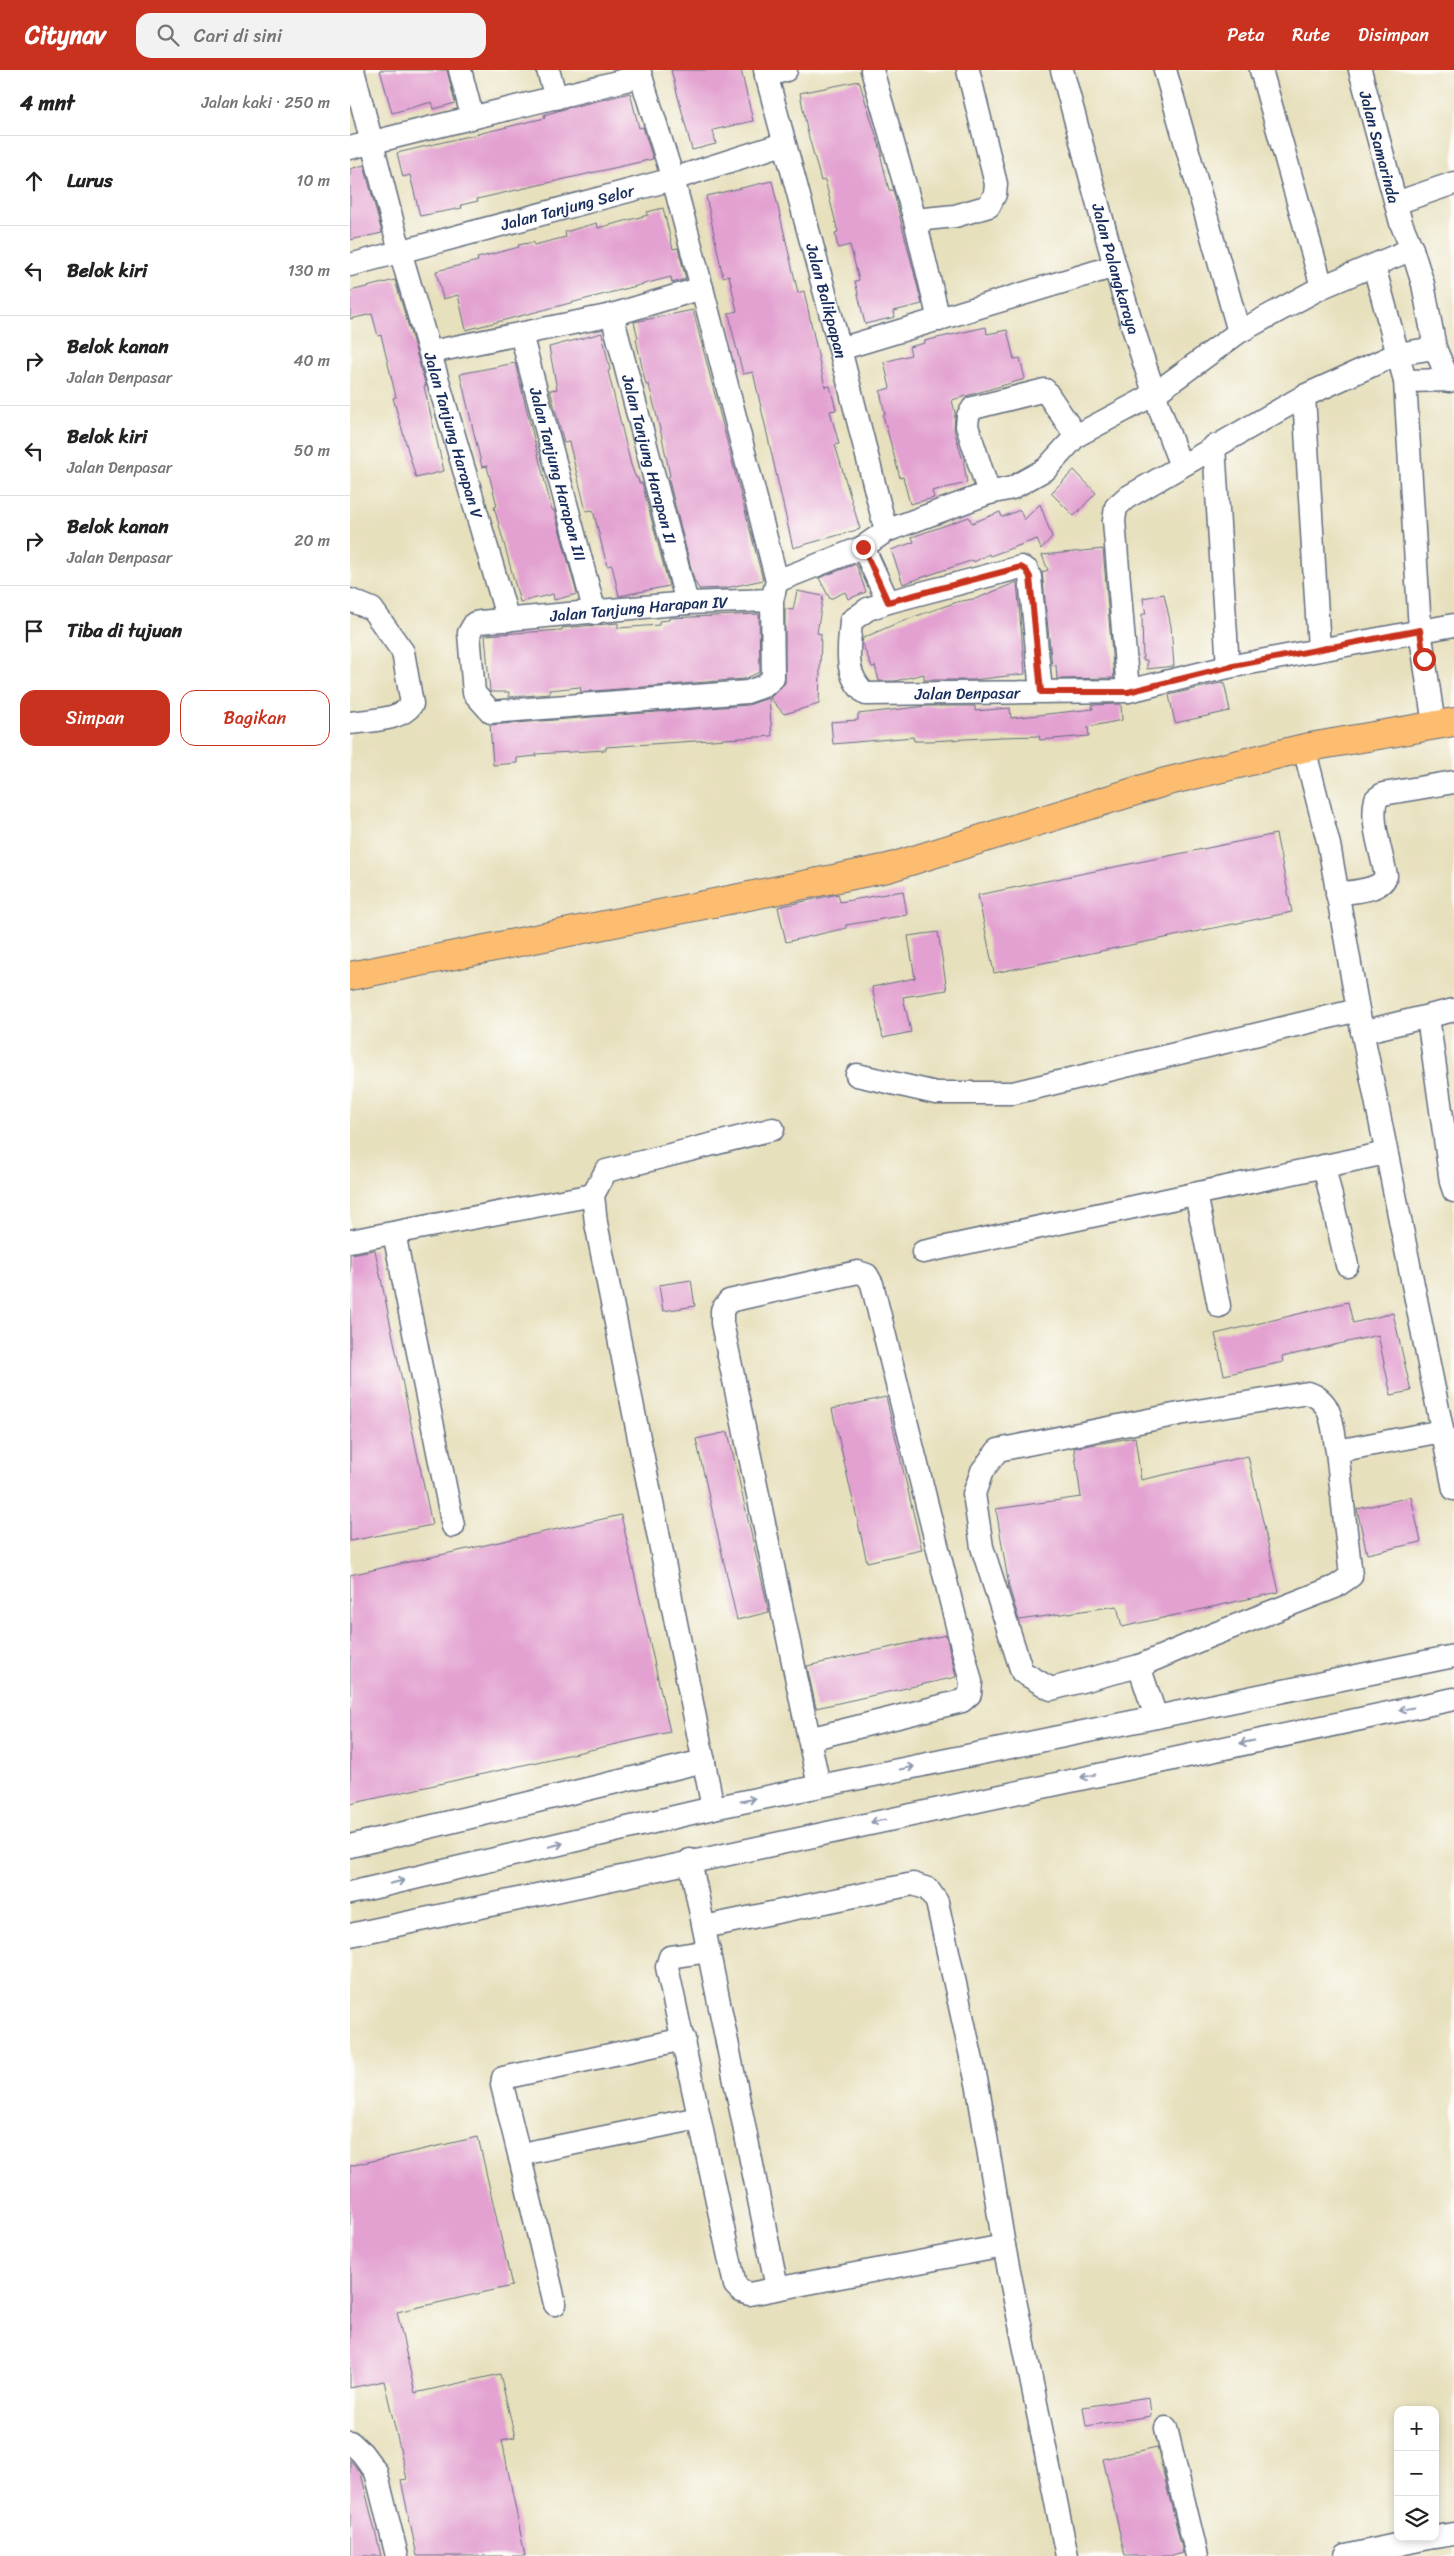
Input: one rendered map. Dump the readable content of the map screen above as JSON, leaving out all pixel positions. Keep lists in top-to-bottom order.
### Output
{
  "streets": {
    "street": [
      "Jalan Samarinda",
      "Jalan Tanjung Selor",
      "Jalan Palangkaraya",
      "Jalan Balikpapan",
      "Jalan Tanjung Harapan V",
      "Jalan Tanjung Harapan II",
      "Jalan Tanjung Harapan III",
      "Jalan Tanjung Harapan IV",
      "Jalan Denpasar"
    ]
  },
  "crossings": [
    ["Jalan Samarinda", "Jalan Tanjung Harapan IV"],
    ["Jalan Tanjung Selor", "Jalan Balikpapan"],
    ["Jalan Tanjung Selor", "Jalan Tanjung Harapan V"],
    ["Jalan Palangkaraya", "Jalan Tanjung Harapan IV"],
    ["Jalan Balikpapan", "Jalan Tanjung Harapan IV"],
    ["Jalan Tanjung Harapan V", "Jalan Tanjung Harapan IV"],
    ["Jalan Tanjung Harapan II", "Jalan Tanjung Harapan IV"],
    ["Jalan Tanjung Harapan III", "Jalan Tanjung Harapan IV"]
  ],
  "page": {
    "header": "Citynav",
    "search": "Cari di sini",
    "nav": ["Peta", "Rute", "Disimpan"],
    "heading": ["4 mnt", "Jalan kaki · 250 m"],
    "list": [
      ["Lurus", "10 m"],
      ["Belok kiri", "130 m"],
      ["Belok kanan", "Jalan Denpasar", "40 m"],
      ["Belok kiri", "Jalan Denpasar", "50 m"],
      ["Belok kanan", "Jalan Denpasar", "20 m"],
      "Tiba di tujuan"
    ],
    "buttons": ["Simpan", "Bagikan"],
    "map_buttons": ["+", "−"]
  }
}
